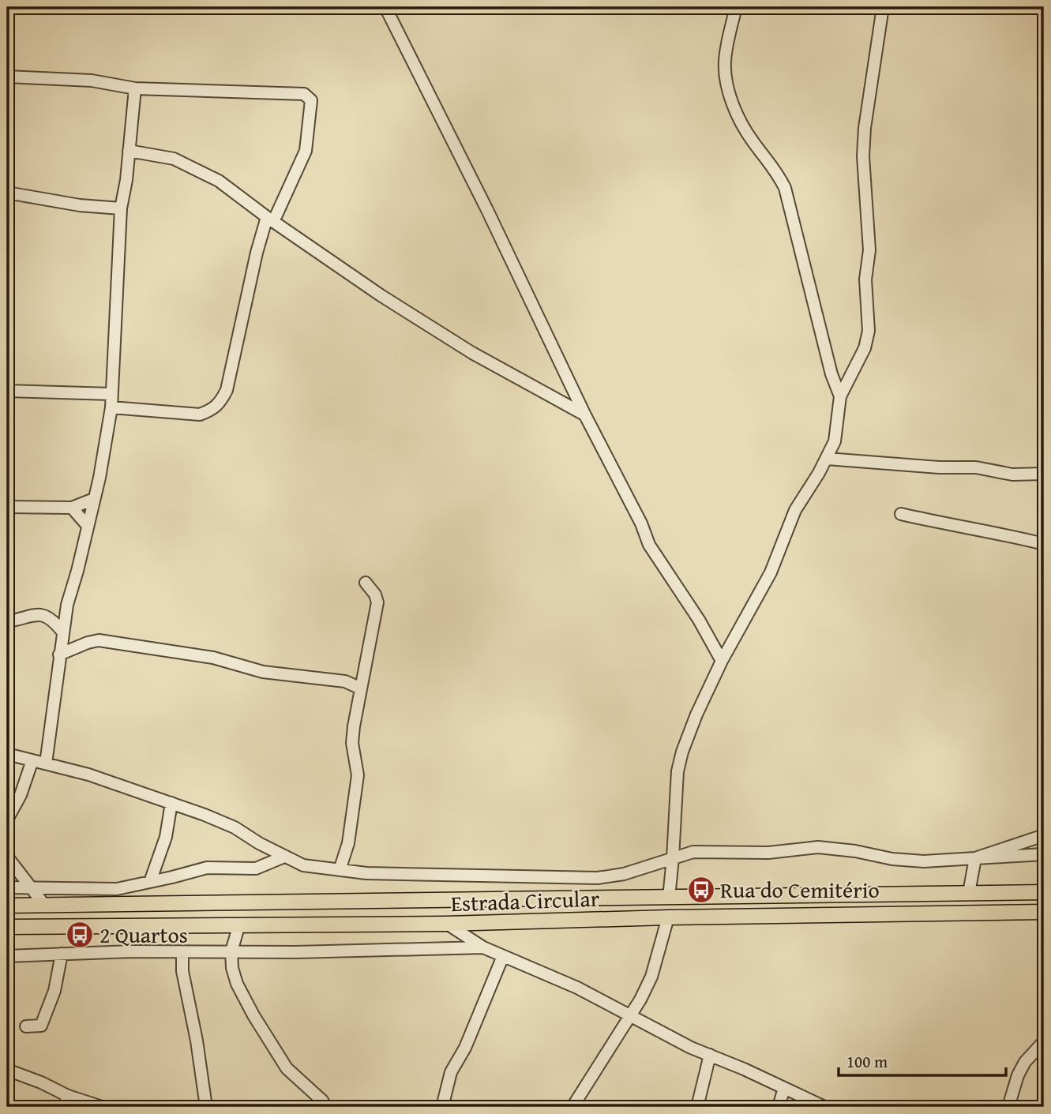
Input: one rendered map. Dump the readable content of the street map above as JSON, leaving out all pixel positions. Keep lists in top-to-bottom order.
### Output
{
  "streets": {
    "main road": ["Estrada Circular"]
  },
  "places": {
    "bus stop": ["Rua do Cemitério", "2 Quartos"]
  },
  "scale_bar": "100 m"
}
